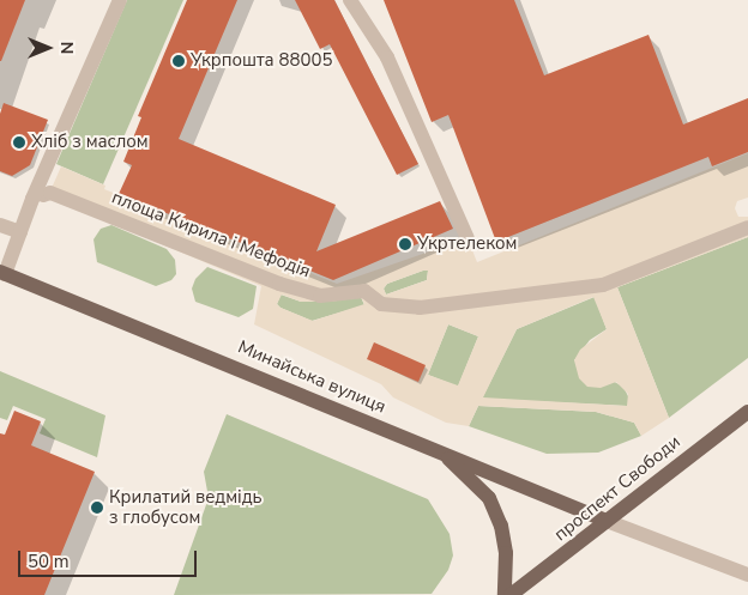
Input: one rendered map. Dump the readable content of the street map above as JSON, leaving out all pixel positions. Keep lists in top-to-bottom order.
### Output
{
  "streets": {
    "main road": ["Минайська вулиця", "проспект Свободи"],
    "street": ["площа Кирила і Мефодія"]
  },
  "crossings": [
    ["Минайська вулиця", "проспект Свободи"]
  ],
  "places": [
    "Укрпошта 88005",
    "Хліб з маслом",
    "Укртелеком",
    "Крилатий ведмідь з глобусом"
  ],
  "scale_bar": "50 m",
  "north": "right"
}
